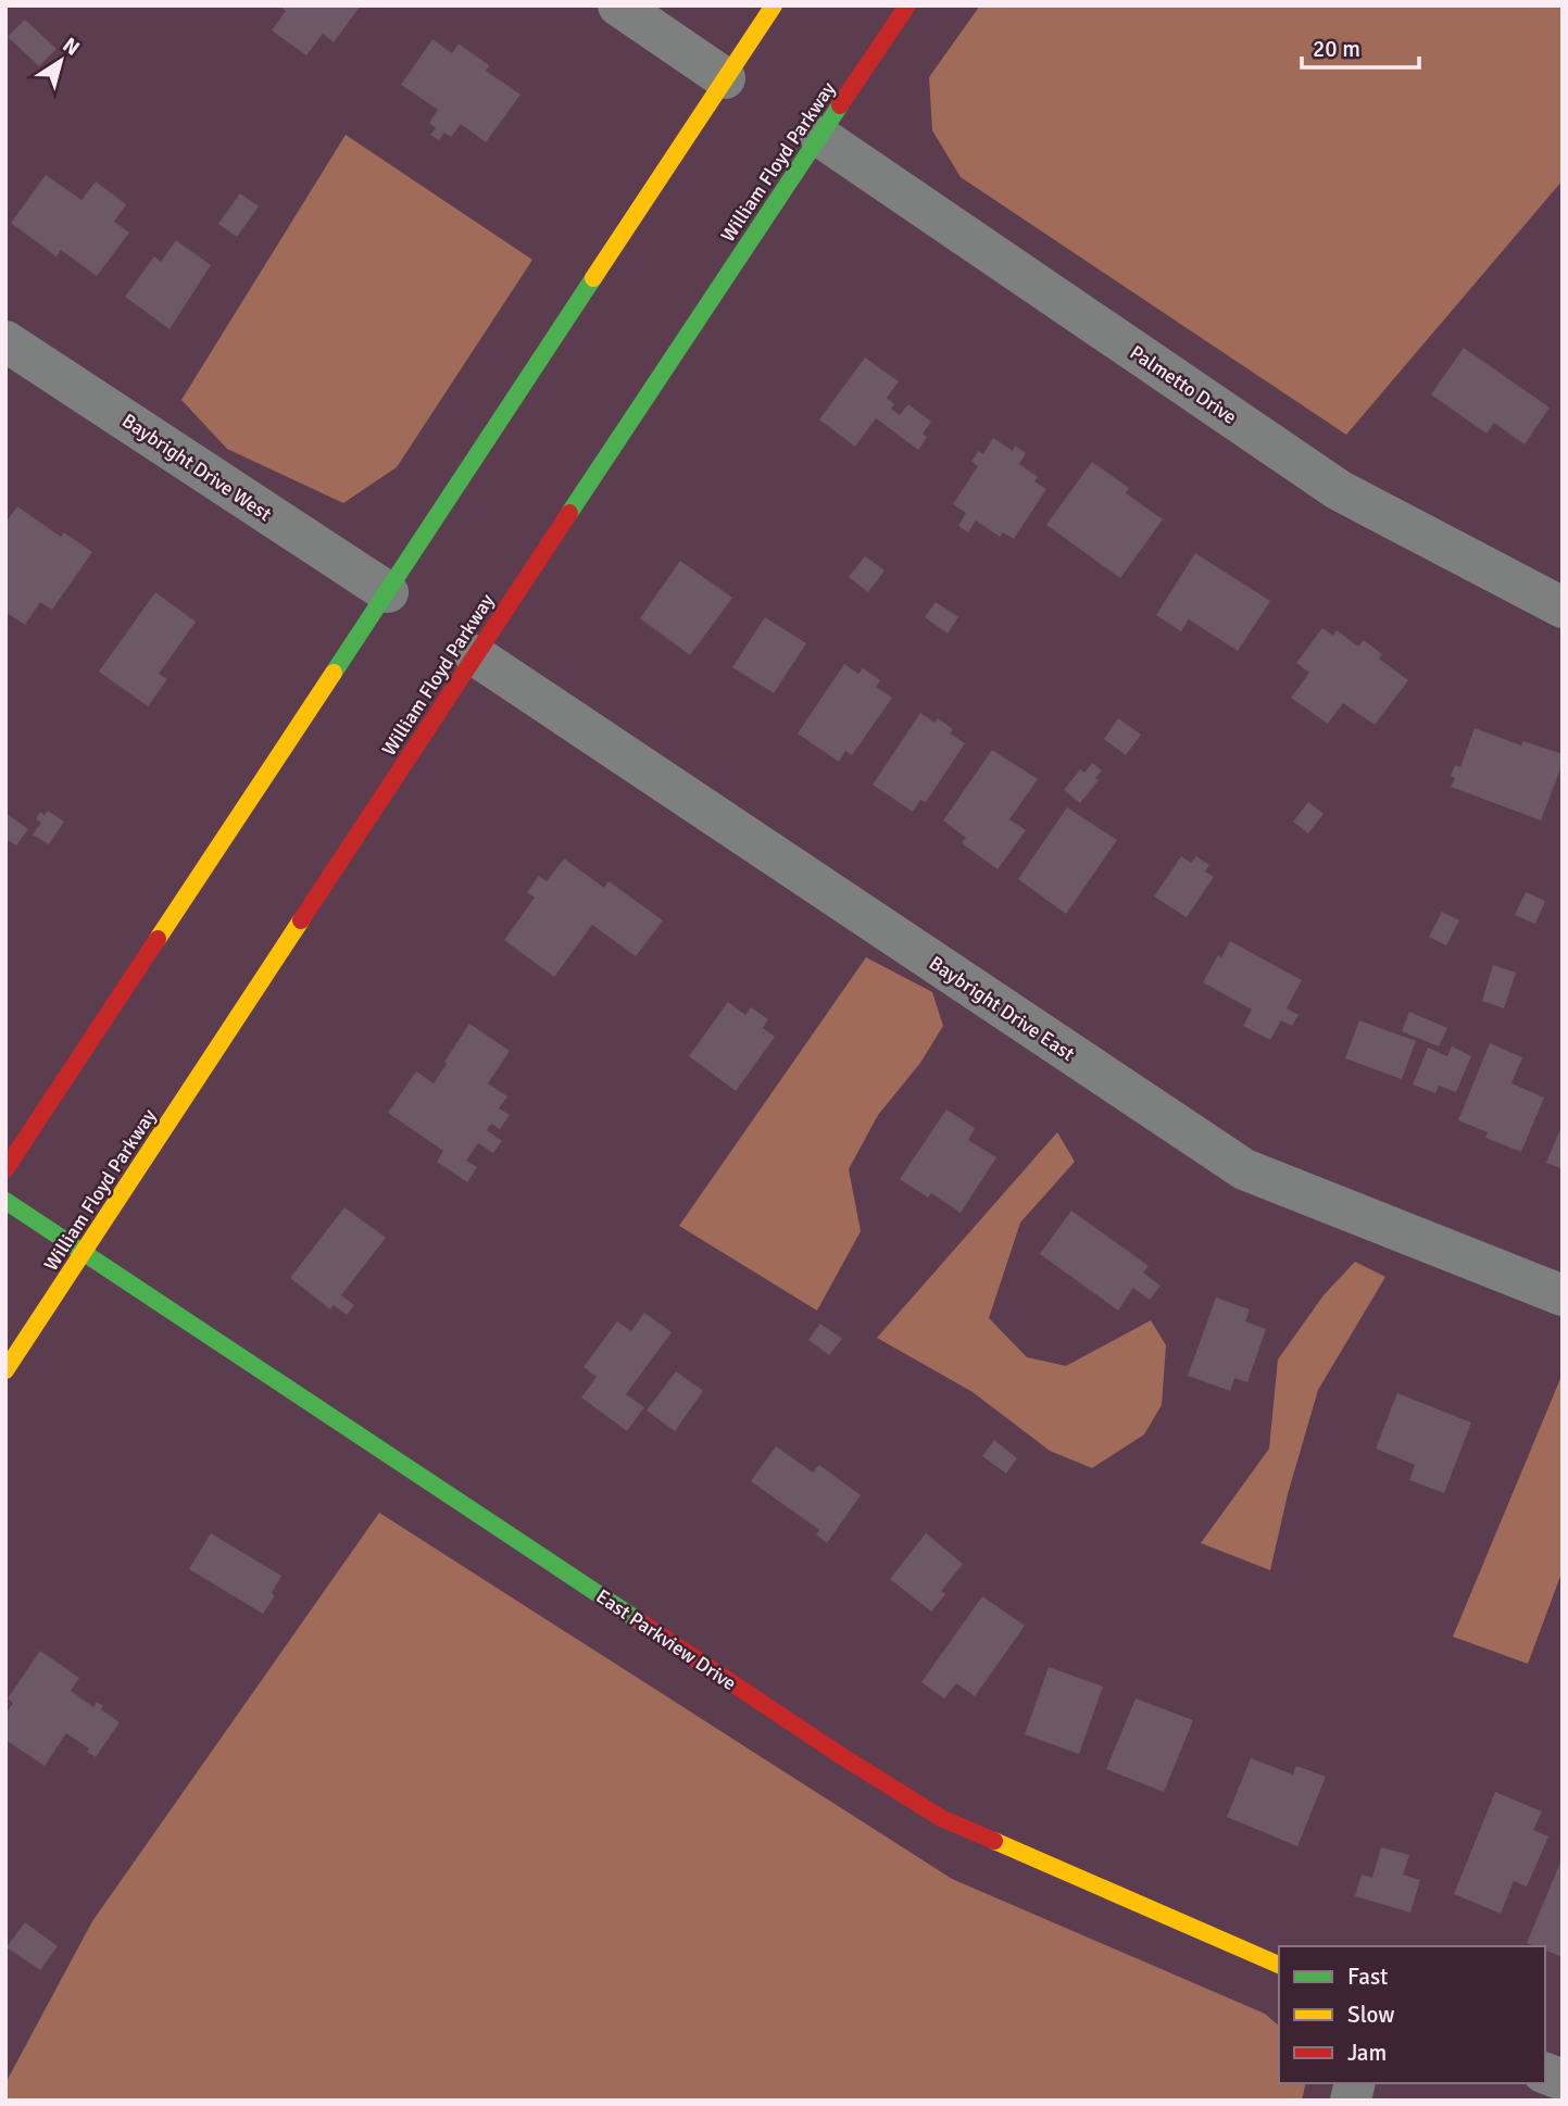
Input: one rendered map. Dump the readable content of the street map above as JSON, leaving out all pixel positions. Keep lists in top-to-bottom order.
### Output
{
  "streets": {
    "main road": ["William Floyd Parkway", "East Parkview Drive"],
    "street": ["Palmetto Drive", "Baybright Drive West", "Baybright Drive East"]
  },
  "crossings": [
    ["William Floyd Parkway", "Palmetto Drive"],
    ["William Floyd Parkway", "Baybright Drive East"],
    ["William Floyd Parkway", "East Parkview Drive"]
  ],
  "legend": ["Fast", "Slow", "Jam"],
  "scale_bar": "20 m",
  "north": "top right"
}
